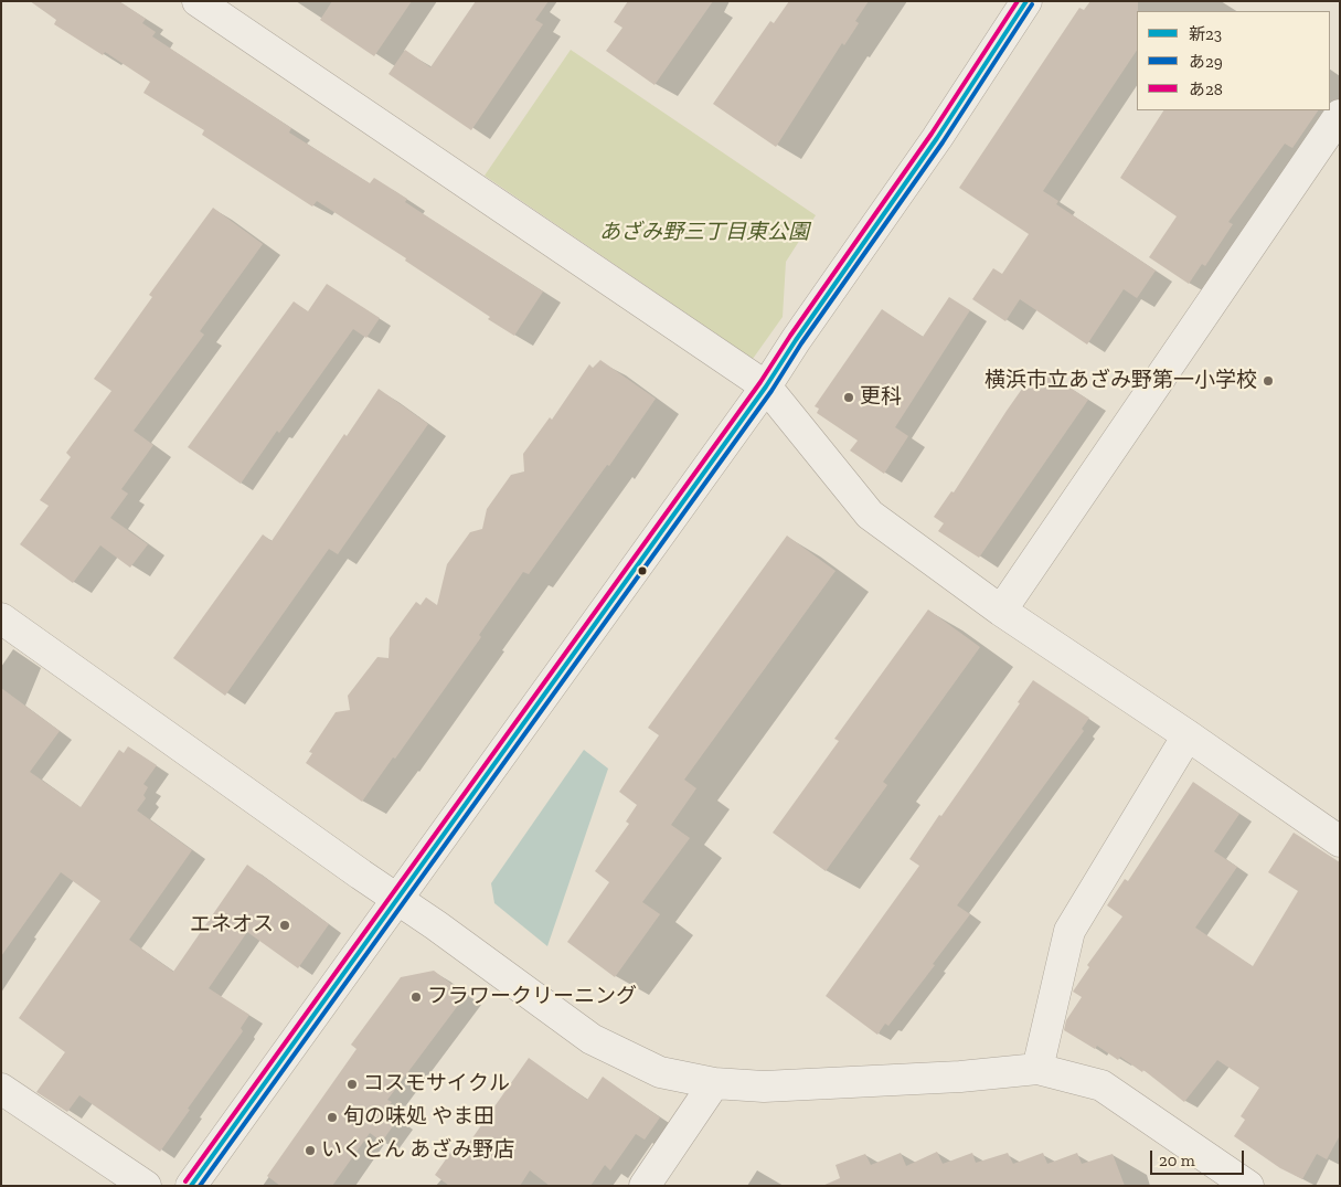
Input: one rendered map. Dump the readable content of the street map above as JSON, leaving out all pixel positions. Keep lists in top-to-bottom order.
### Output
{
  "parks": ["あざみ野三丁目東公園"],
  "places": [
    "横浜市立あざみ野第一小学校",
    "更科",
    "エネオス",
    "フラワークリーニング",
    "コスモサイクル",
    "旬の味処 やま田",
    "いくどん あざみ野店"
  ],
  "lines": ["transit line 新23", "transit line あ28", "transit line あ29"],
  "legend": ["新23", "あ29", "あ28"],
  "scale_bar": "20 m"
}
